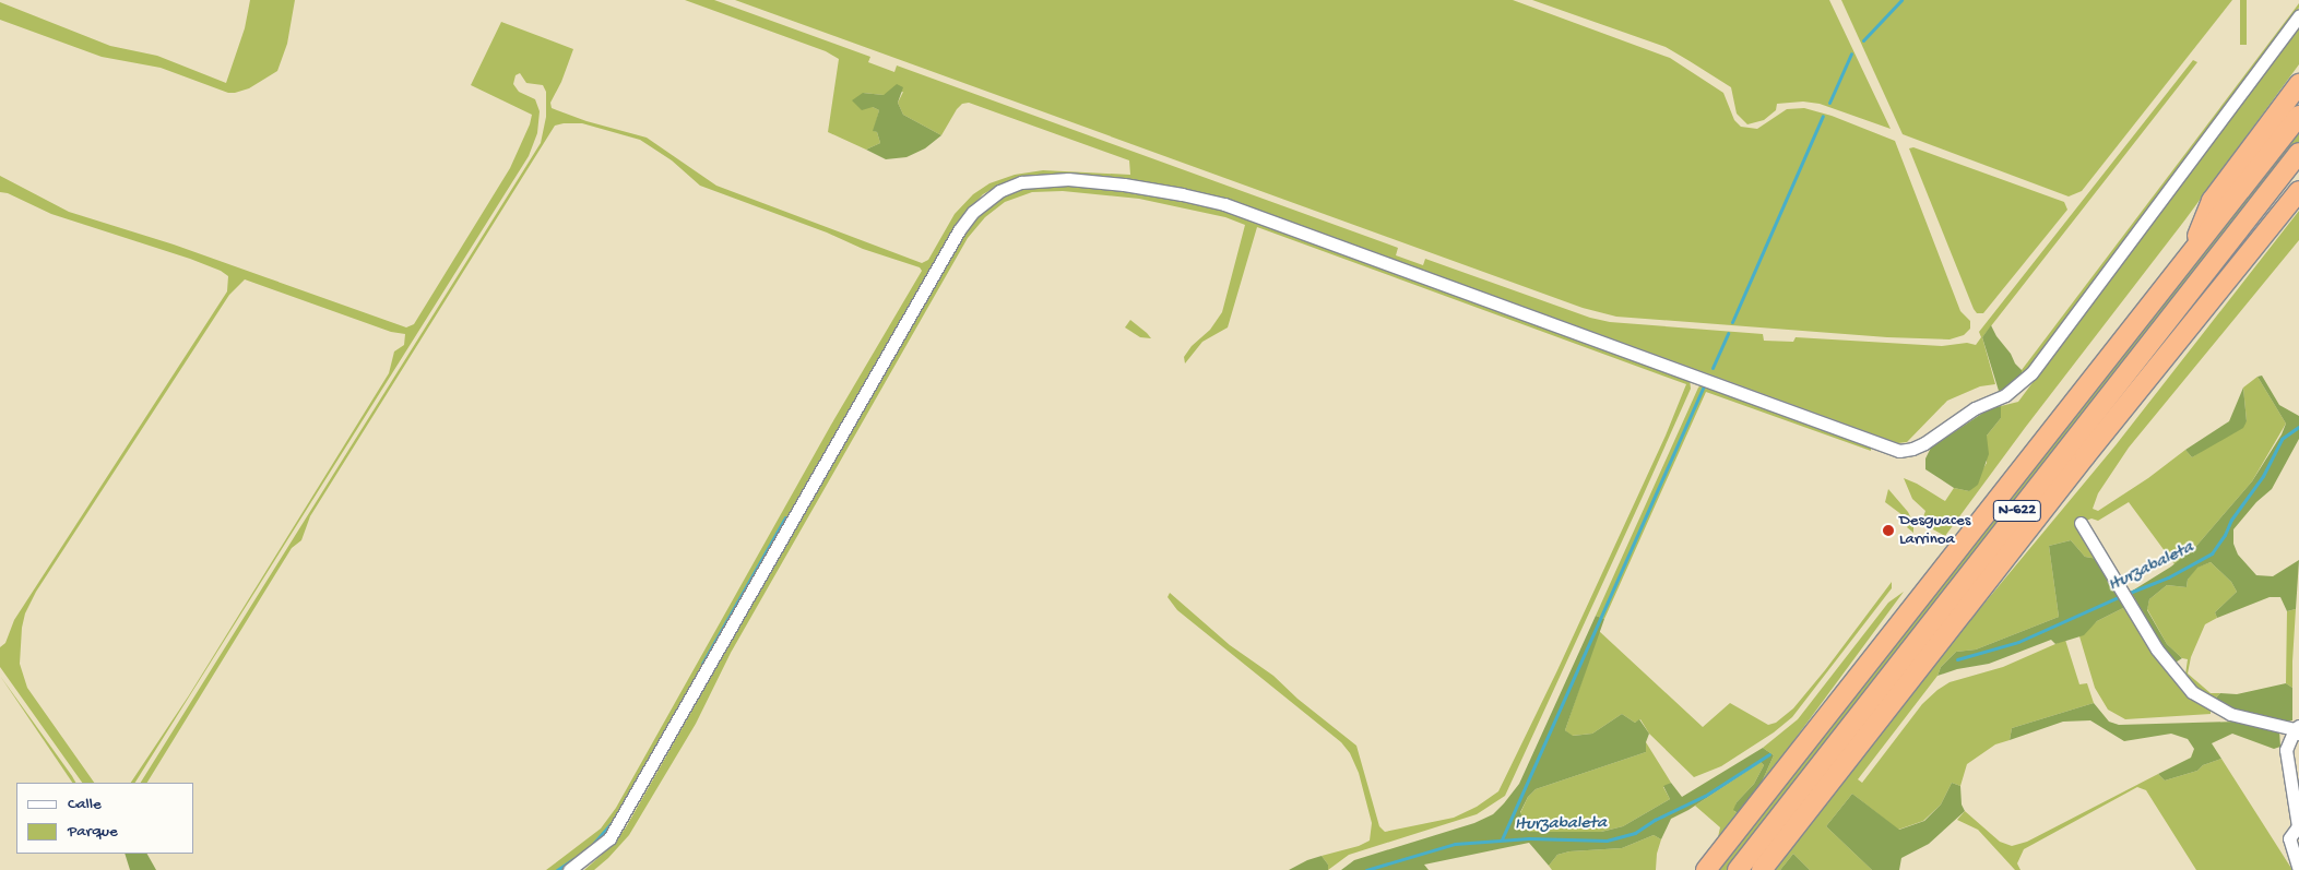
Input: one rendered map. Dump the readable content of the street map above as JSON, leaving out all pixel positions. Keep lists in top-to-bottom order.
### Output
{
  "streets": {
    "highway": ["N-622"]
  },
  "water": ["Iturzabaleta"],
  "places": ["Desguaces Larrinoa"],
  "legend": ["Calle", "Parque"]
}
